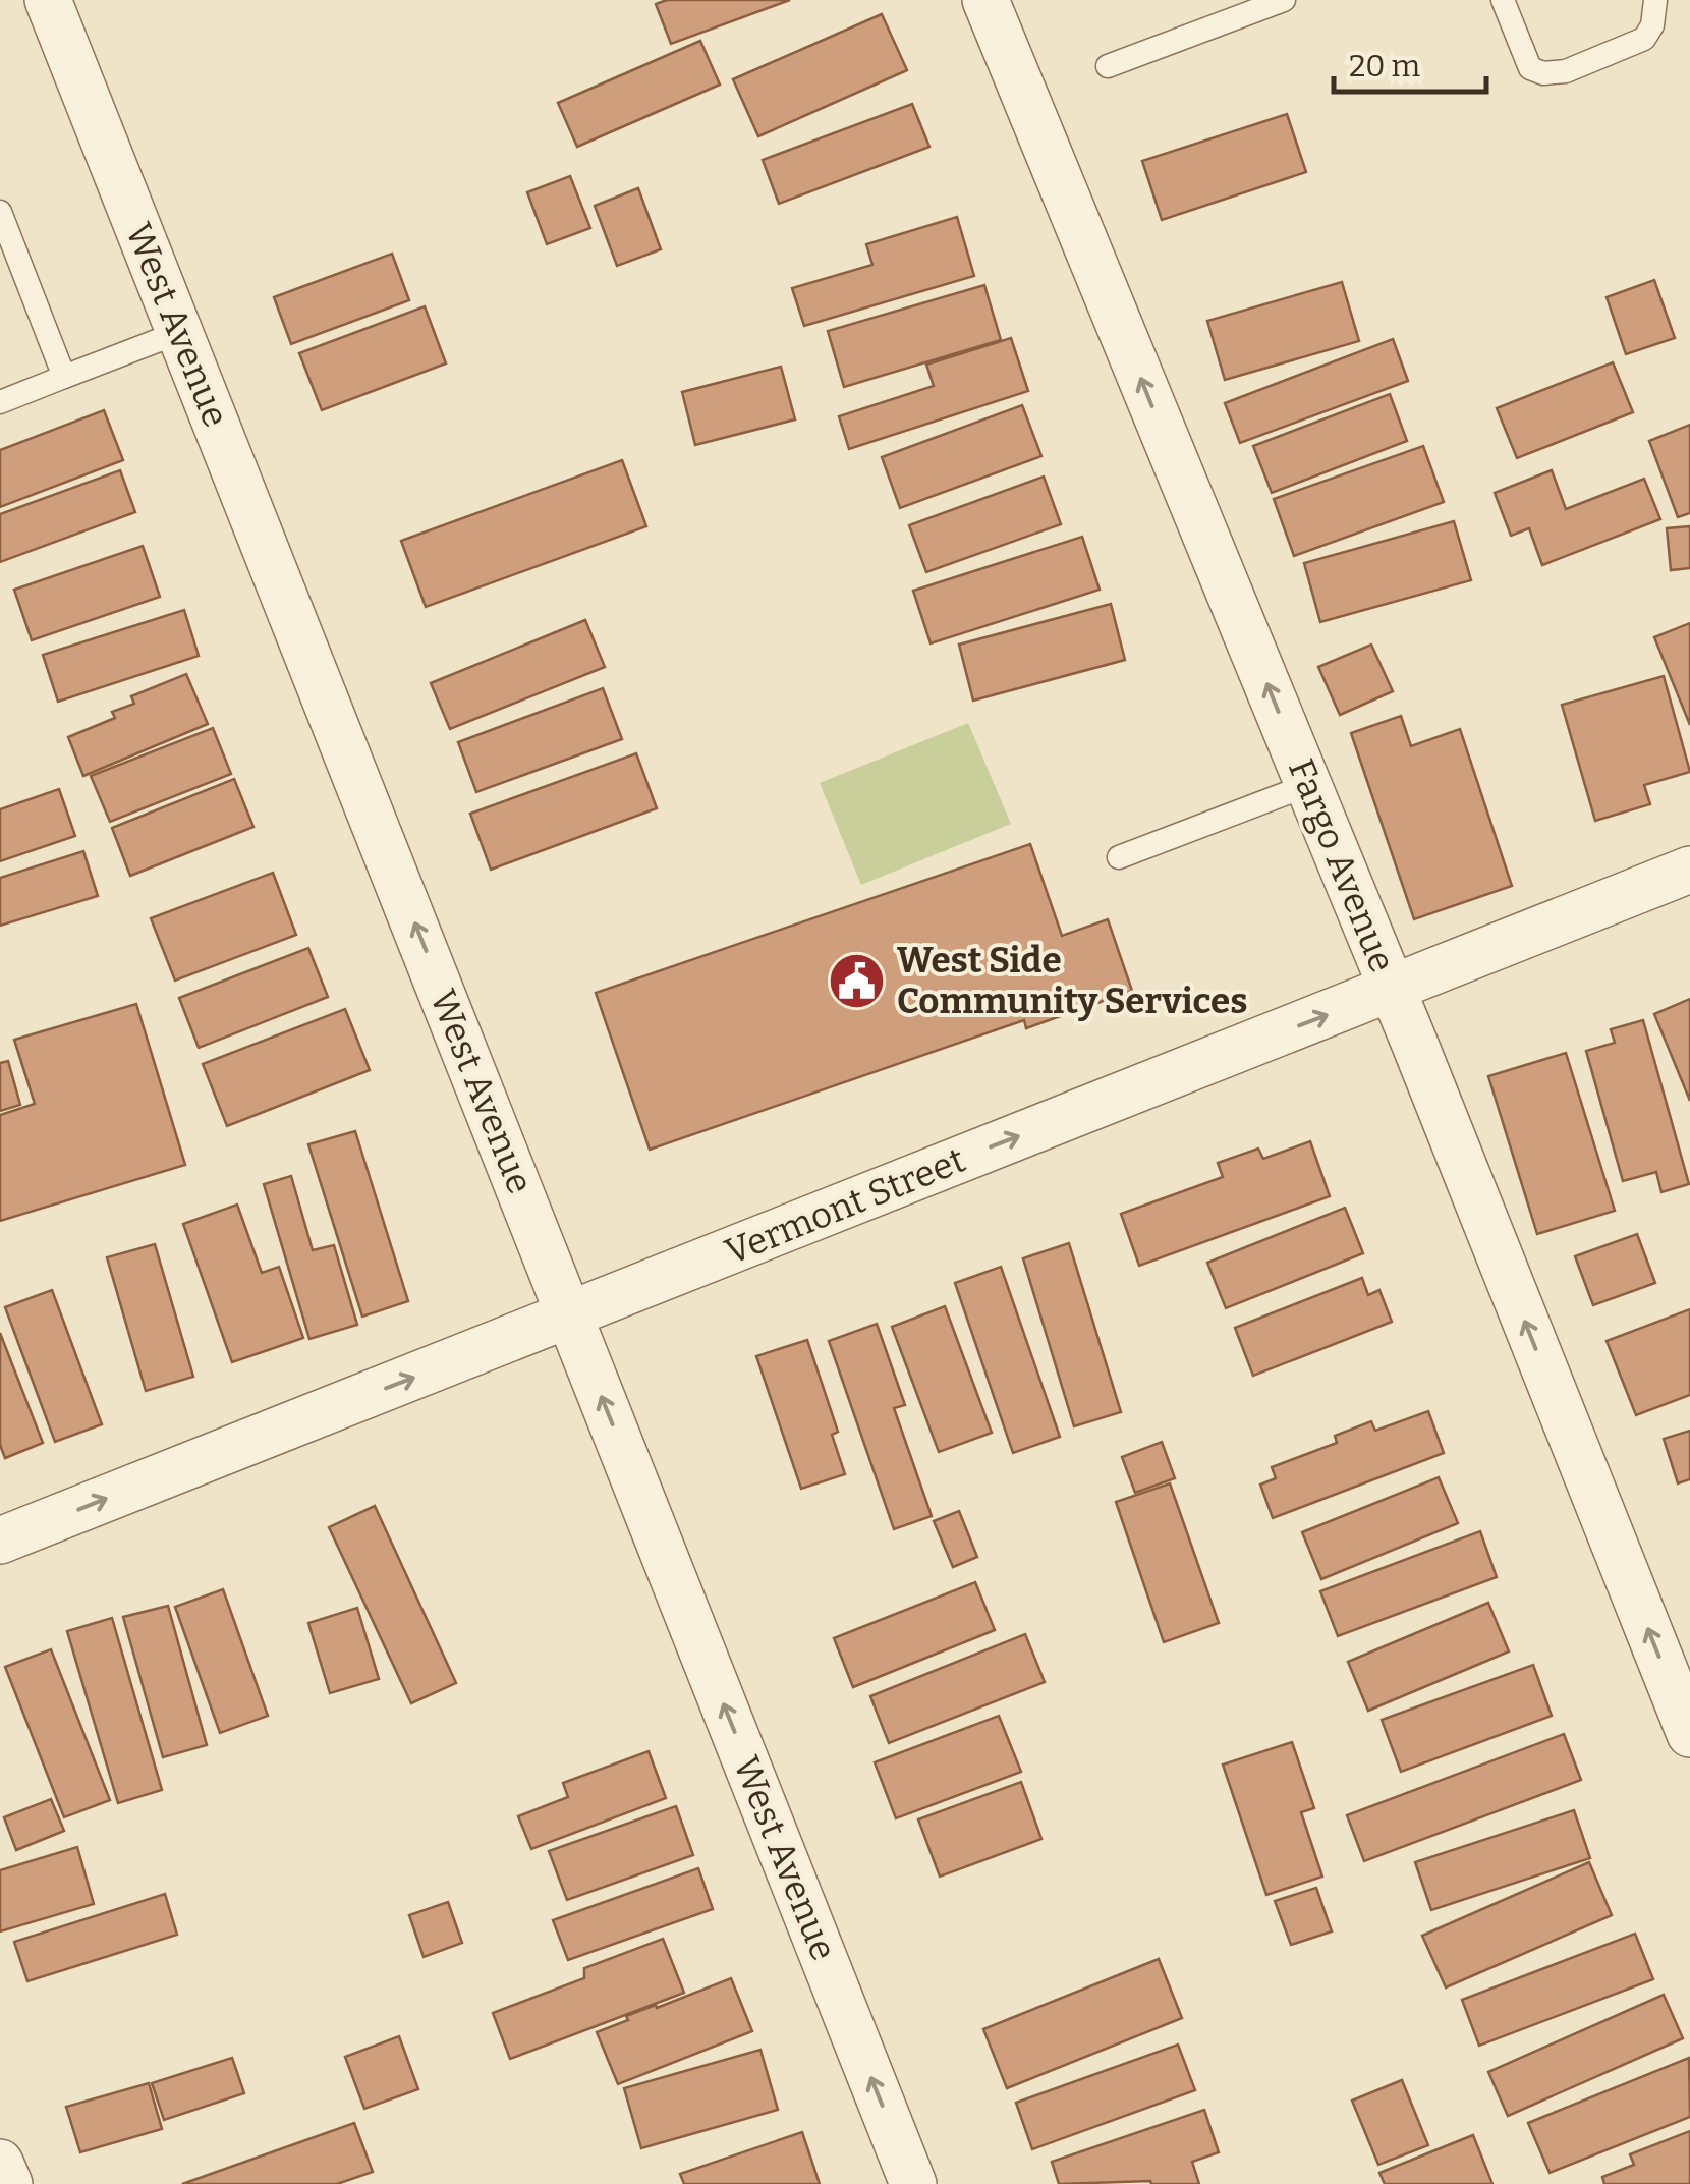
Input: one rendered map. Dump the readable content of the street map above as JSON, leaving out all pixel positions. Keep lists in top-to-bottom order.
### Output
{
  "streets": {
    "street": ["West Avenue", "Fargo Avenue", "Vermont Street"]
  },
  "crossings": [
    ["West Avenue", "Vermont Street"],
    ["Fargo Avenue", "Vermont Street"]
  ],
  "one_way": ["West Avenue", "Fargo Avenue", "Vermont Street"],
  "places": {
    "public building": ["West Side Community Services"]
  },
  "scale_bar": "20 m"
}
